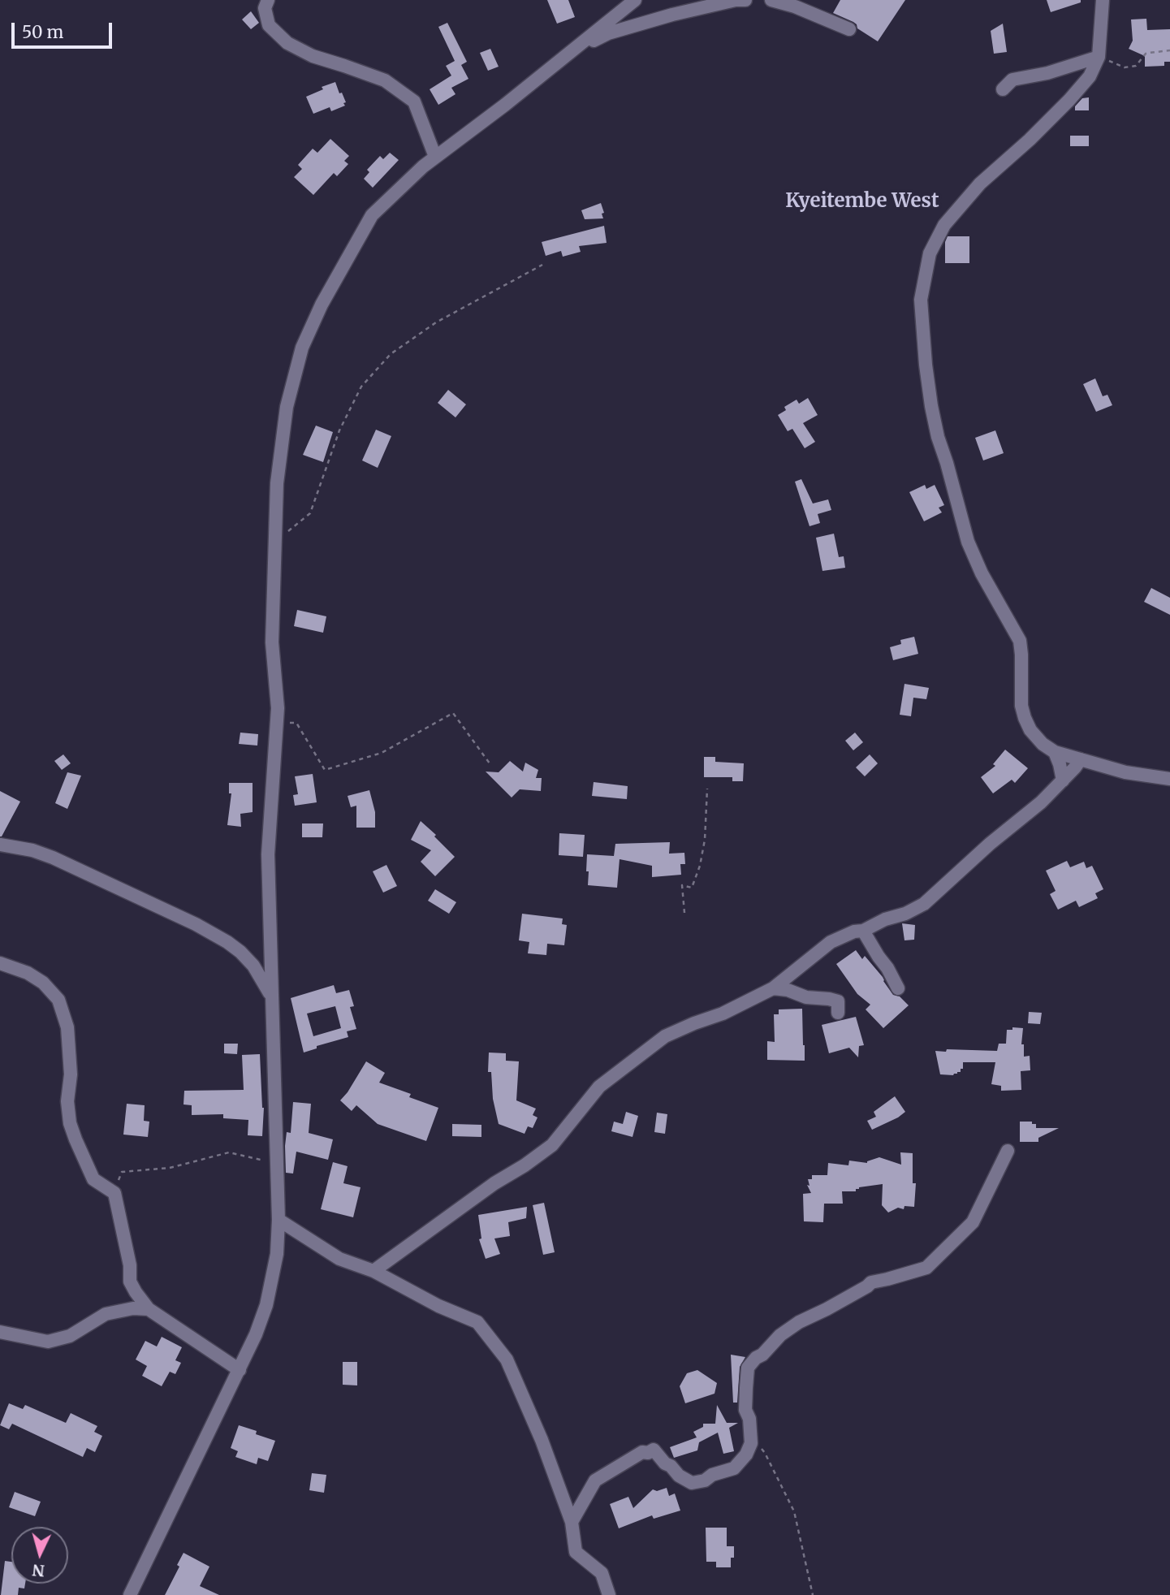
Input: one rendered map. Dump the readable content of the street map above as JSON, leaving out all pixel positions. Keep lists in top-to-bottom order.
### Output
{
  "districts": ["Kyeitembe West"],
  "scale_bar": "50 m",
  "north": "bottom"
}
